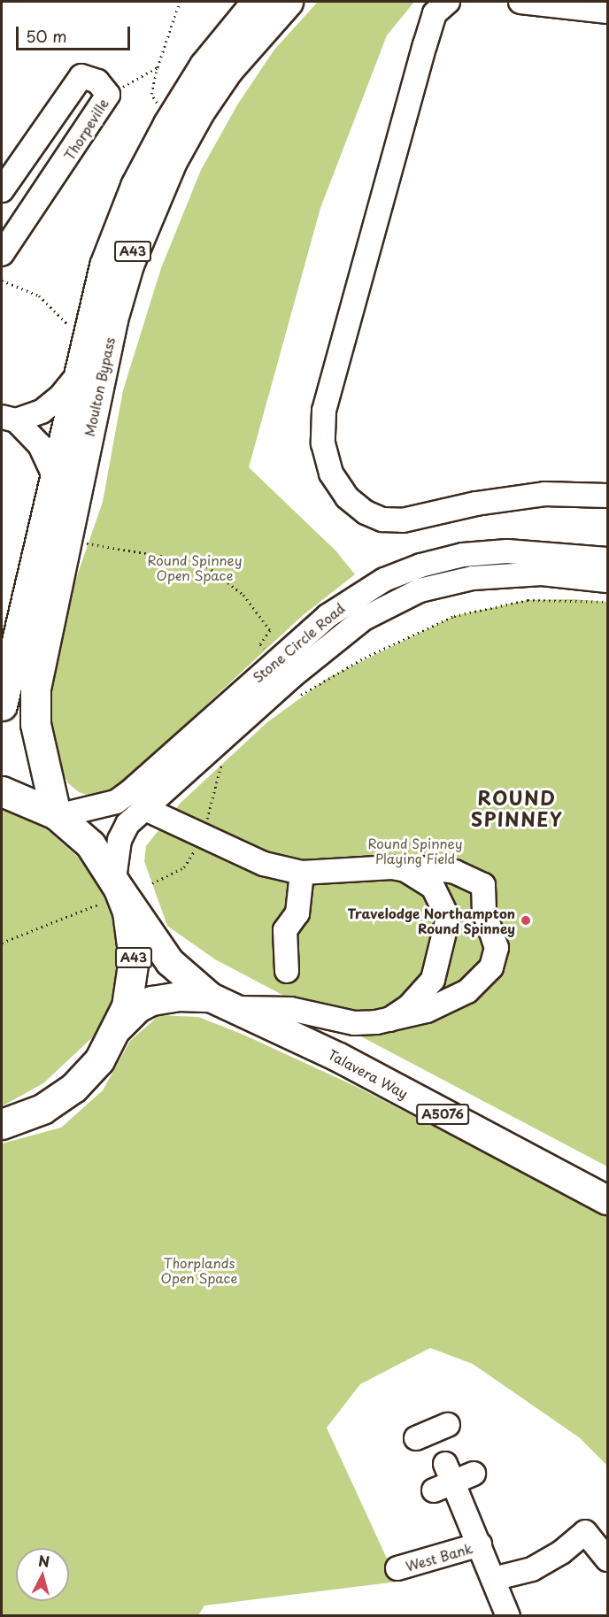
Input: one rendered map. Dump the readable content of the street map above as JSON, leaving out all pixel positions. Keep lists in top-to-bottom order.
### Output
{
  "streets": {
    "highway": ["A43", "Moulton Bypass"],
    "main road": ["Talavera Way", "A5076"],
    "street": ["Thorpeville", "Stone Circle Road", "West Bank"]
  },
  "crossings": [
    ["A43", "Moulton Bypass"],
    ["A43", "Stone Circle Road"],
    ["A43", "Talavera Way"],
    ["Moulton Bypass", "Stone Circle Road"],
    ["Stone Circle Road", "Talavera Way"]
  ],
  "districts": ["ROUND SPINNEY"],
  "parks": ["Round Spinney Open Space", "Round Spinney Playing Field", "Thorplands Open Space"],
  "places": ["Travelodge Northampton Round Spinney"],
  "scale_bar": "50 m",
  "north": "top"
}
